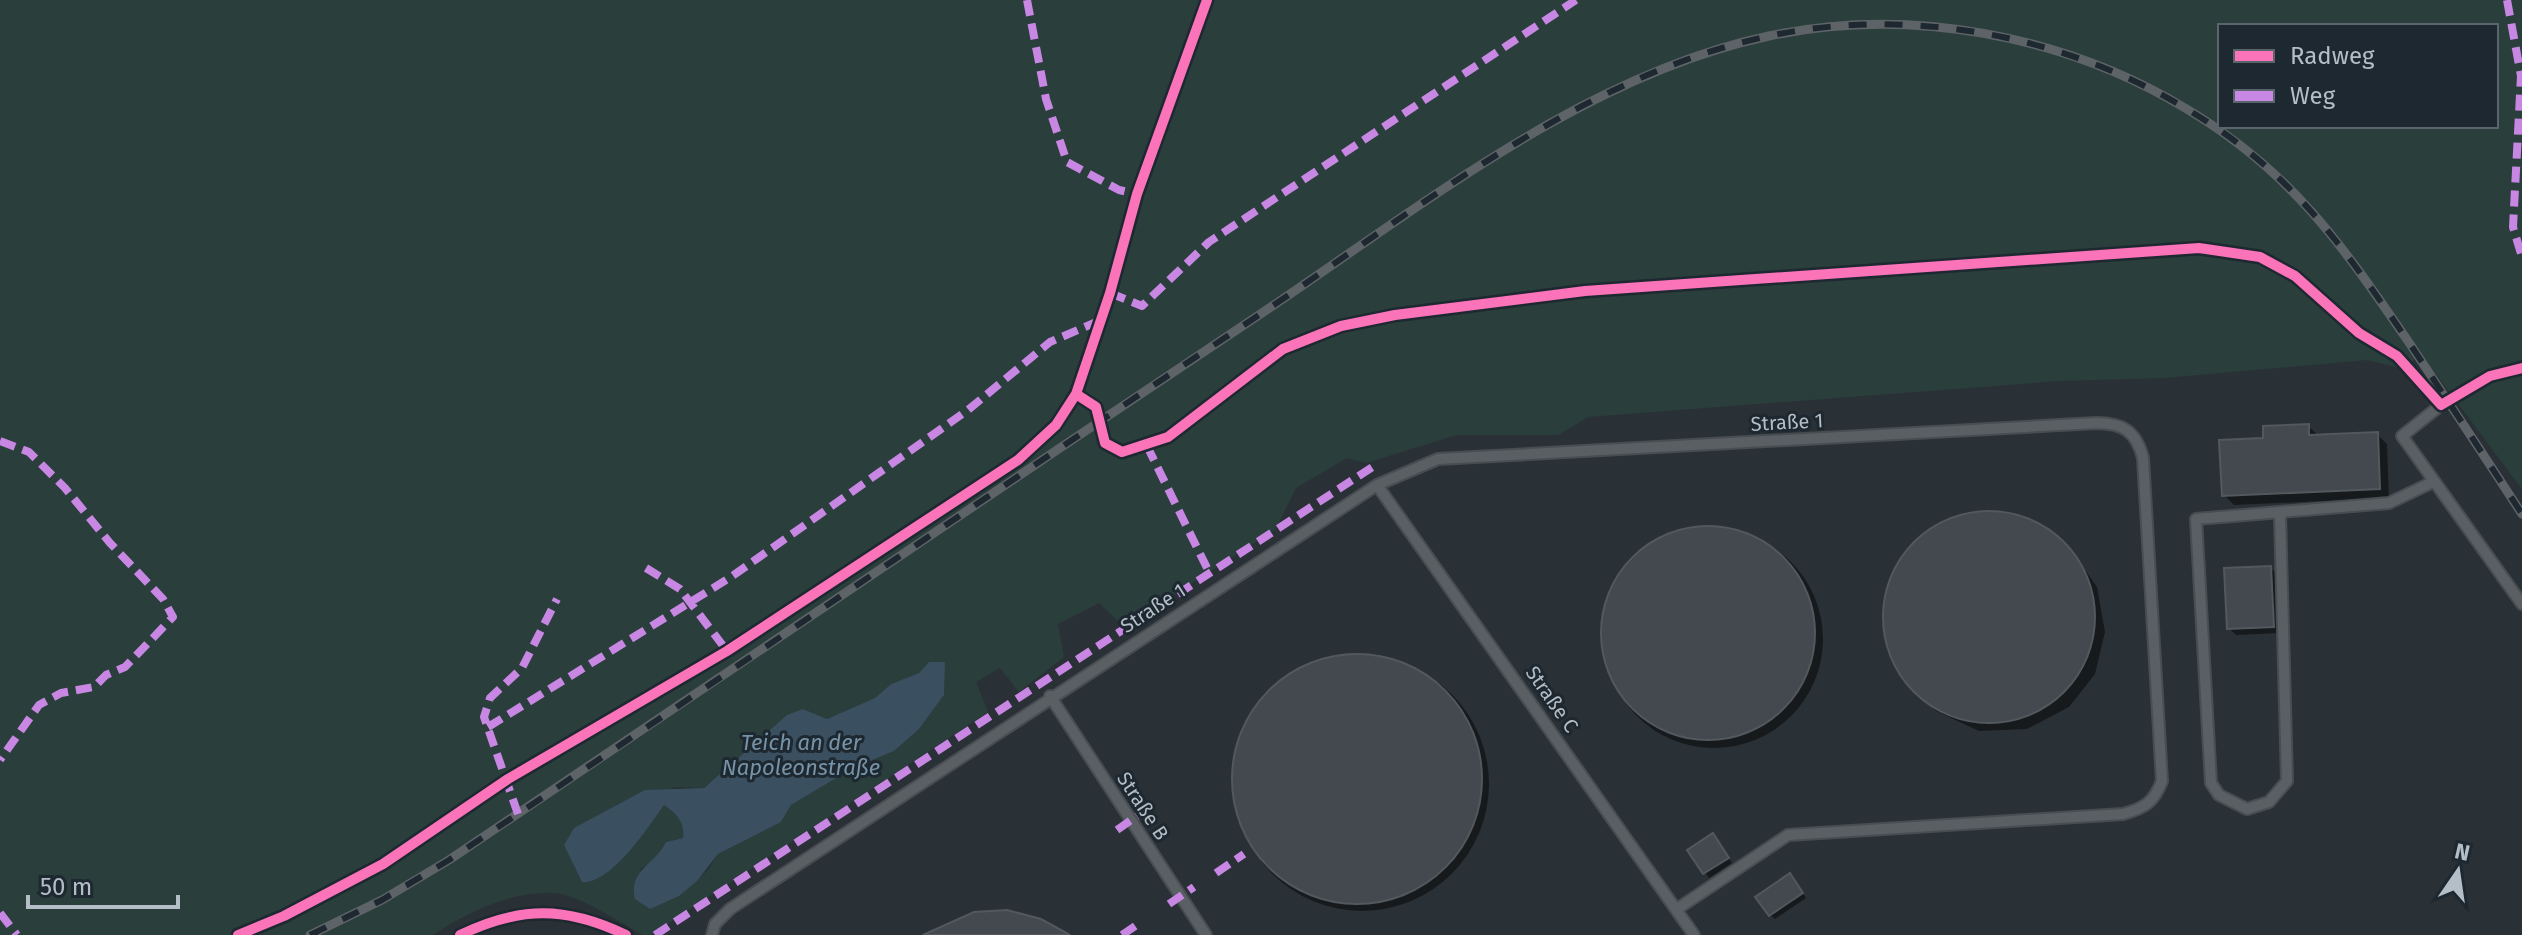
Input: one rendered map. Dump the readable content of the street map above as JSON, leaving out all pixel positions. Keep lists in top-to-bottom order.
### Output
{
  "streets": {
    "lane": ["Straße 1", "Straße C", "Straße B"]
  },
  "crossings": [
    ["Straße 1", "Straße C"],
    ["Straße 1", "Straße B"]
  ],
  "water": ["Teich an der Napoleonstraße"],
  "legend": ["Radweg", "Weg"],
  "scale_bar": "50 m",
  "north": "top"
}
